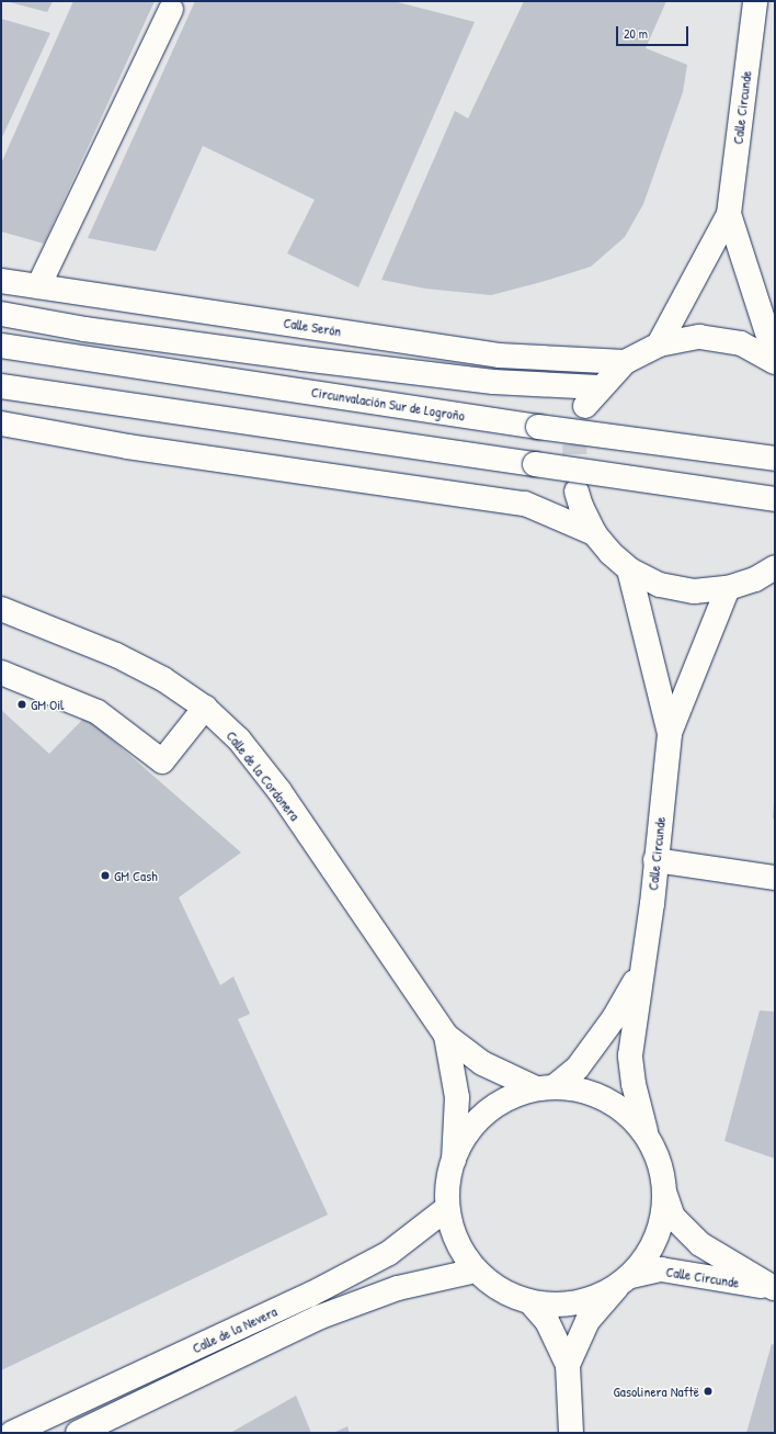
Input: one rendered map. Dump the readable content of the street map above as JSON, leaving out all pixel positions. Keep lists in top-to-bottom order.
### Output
{
  "streets": {
    "main road": [
      "Calle Circunde",
      "Calle Serón",
      "Circunvalación Sur de Logroño",
      "Calle de la Cordonera",
      "Calle de la Nevera"
    ]
  },
  "crossings": [
    ["Calle Circunde", "Calle de la Cordonera"]
  ],
  "places": ["GM Oil", "GM Cash", "Gasolinera Naftë"],
  "scale_bar": "20 m"
}
